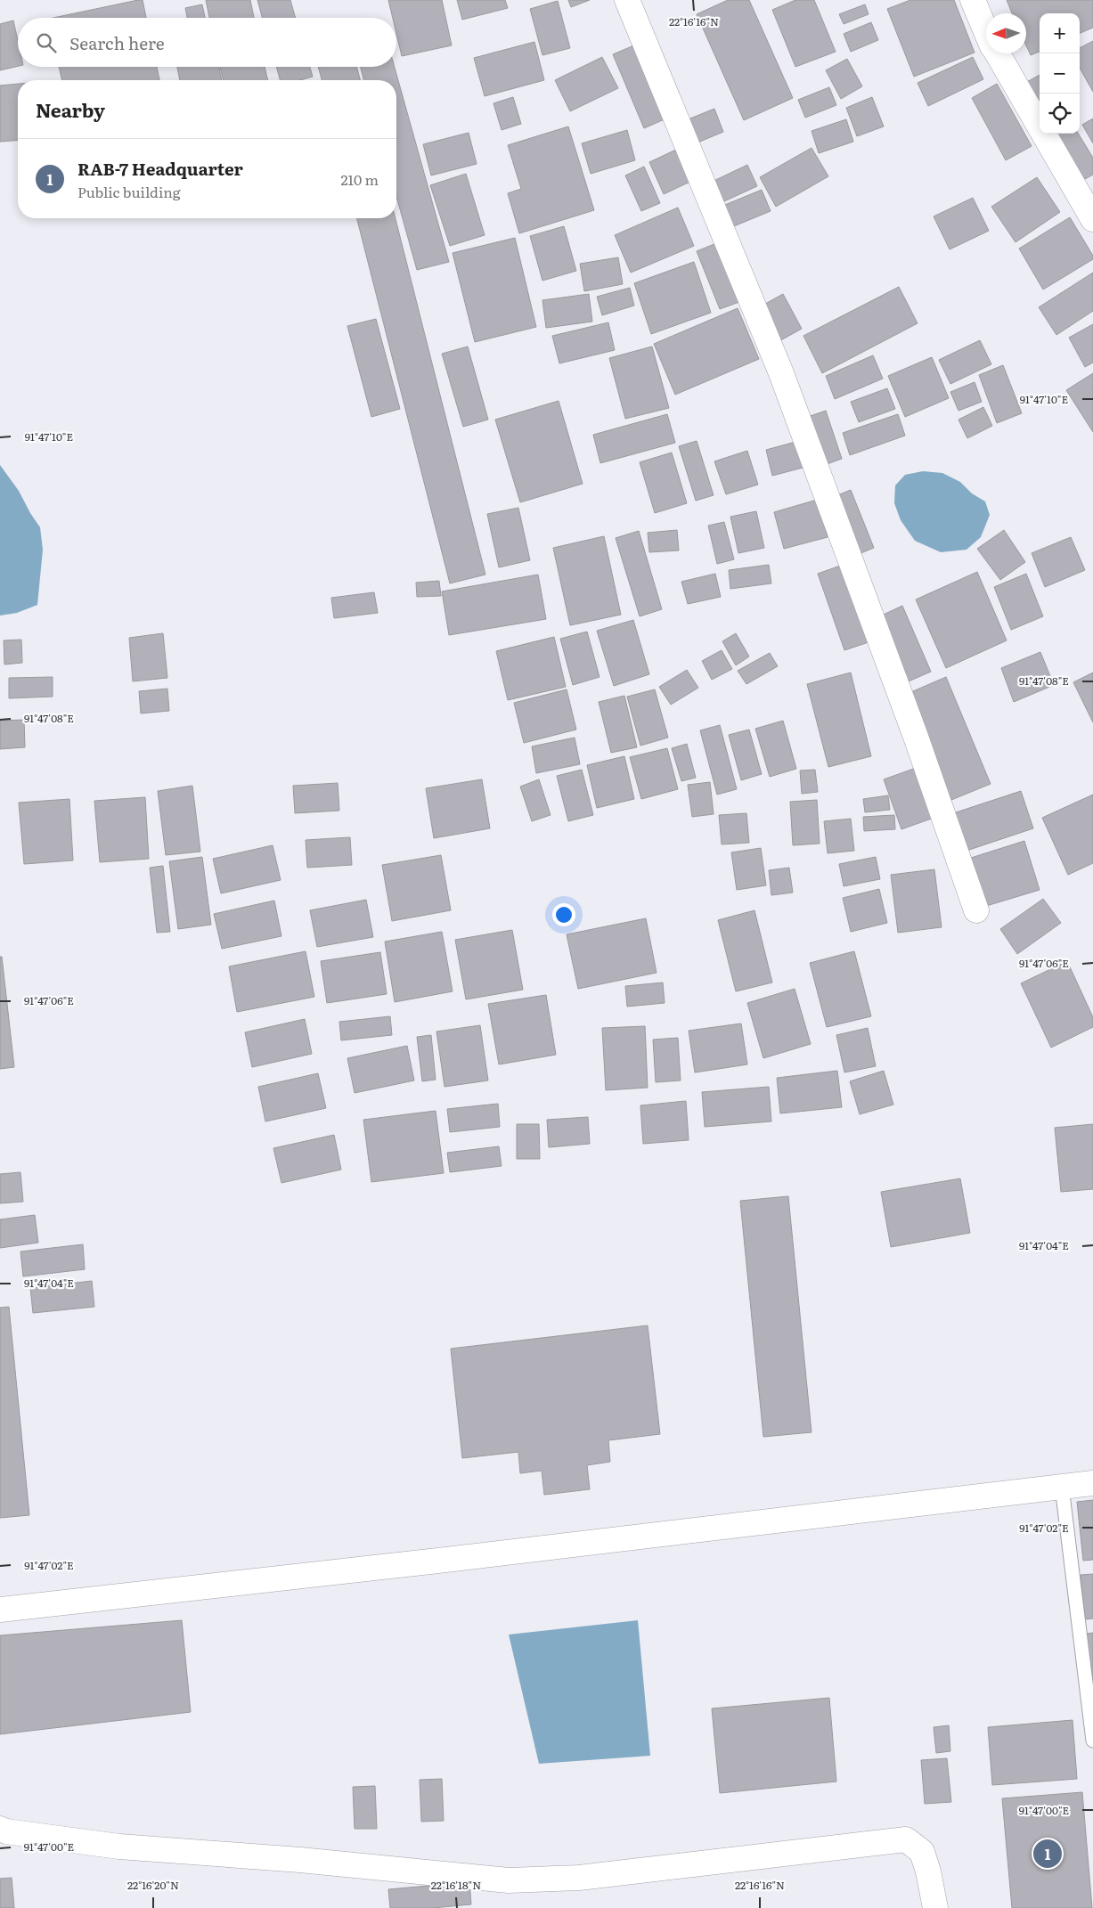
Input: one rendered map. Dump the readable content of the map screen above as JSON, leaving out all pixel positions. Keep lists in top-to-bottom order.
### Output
{
  "north": "left",
  "page": {
    "map_buttons": ["+", "−"],
    "search": "Search here",
    "heading": "Nearby",
    "list": [
      {
        "mark": "1",
        "name": "RAB-7 Headquarter",
        "note": "Public building",
        "value": "210 m"
      }
    ],
    "pins": "1"
  },
  "coordinates": [
    "22°16'16\"N",
    "91°47'10\"E",
    "91°47'08\"E",
    "91°47'06\"E",
    "91°47'04\"E",
    "91°47'02\"E",
    "91°47'00\"E",
    "22°16'20\"N",
    "22°16'18\"N"
  ]
}
